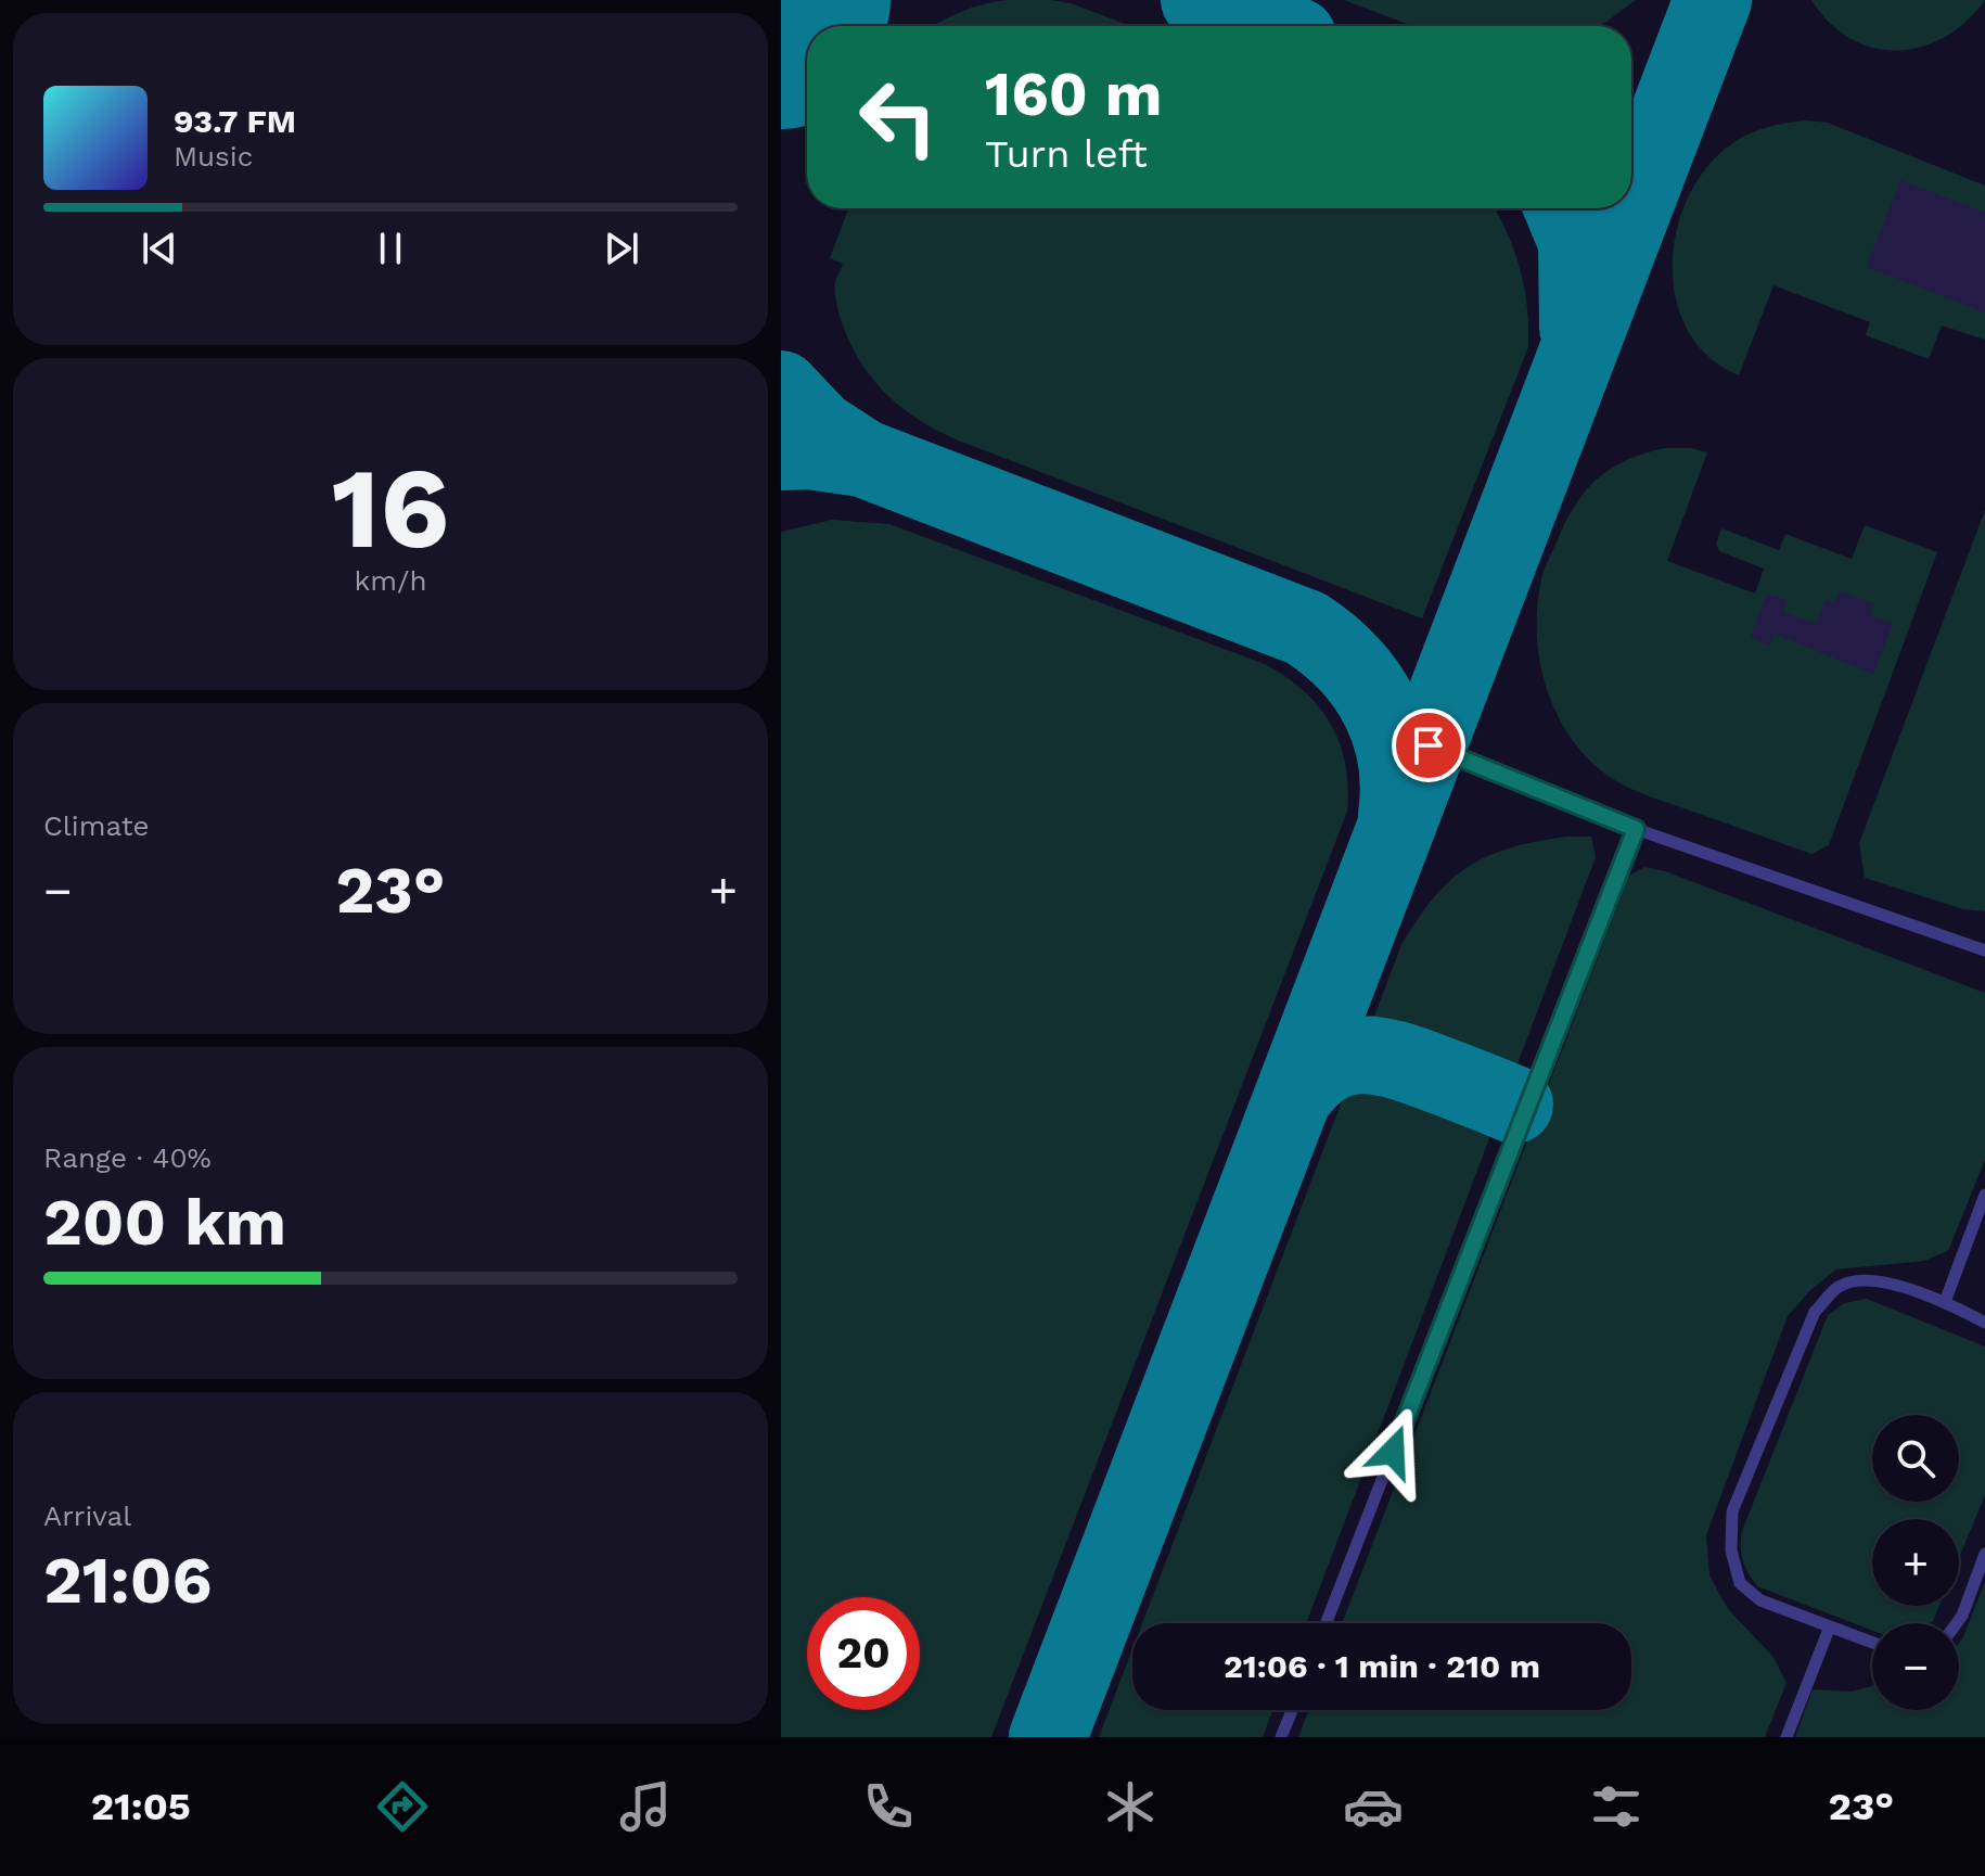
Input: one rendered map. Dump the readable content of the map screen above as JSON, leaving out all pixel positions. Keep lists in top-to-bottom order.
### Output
{
  "page": {
    "turn": ["160 m", "Turn left"],
    "song": ["93.7 FM", "Music"],
    "tile": [
      ["16", "km/h"],
      "Climate",
      ["Range · 40%", "200 km"],
      ["Arrival", "21:06"]
    ],
    "heat": ["−", "23°", "+"],
    "map_buttons": ["+", "−"],
    "limit": "20",
    "trip": "21:06 · 1 min · 210 m",
    "tabs": ["21:05", "23°"]
  }
}
